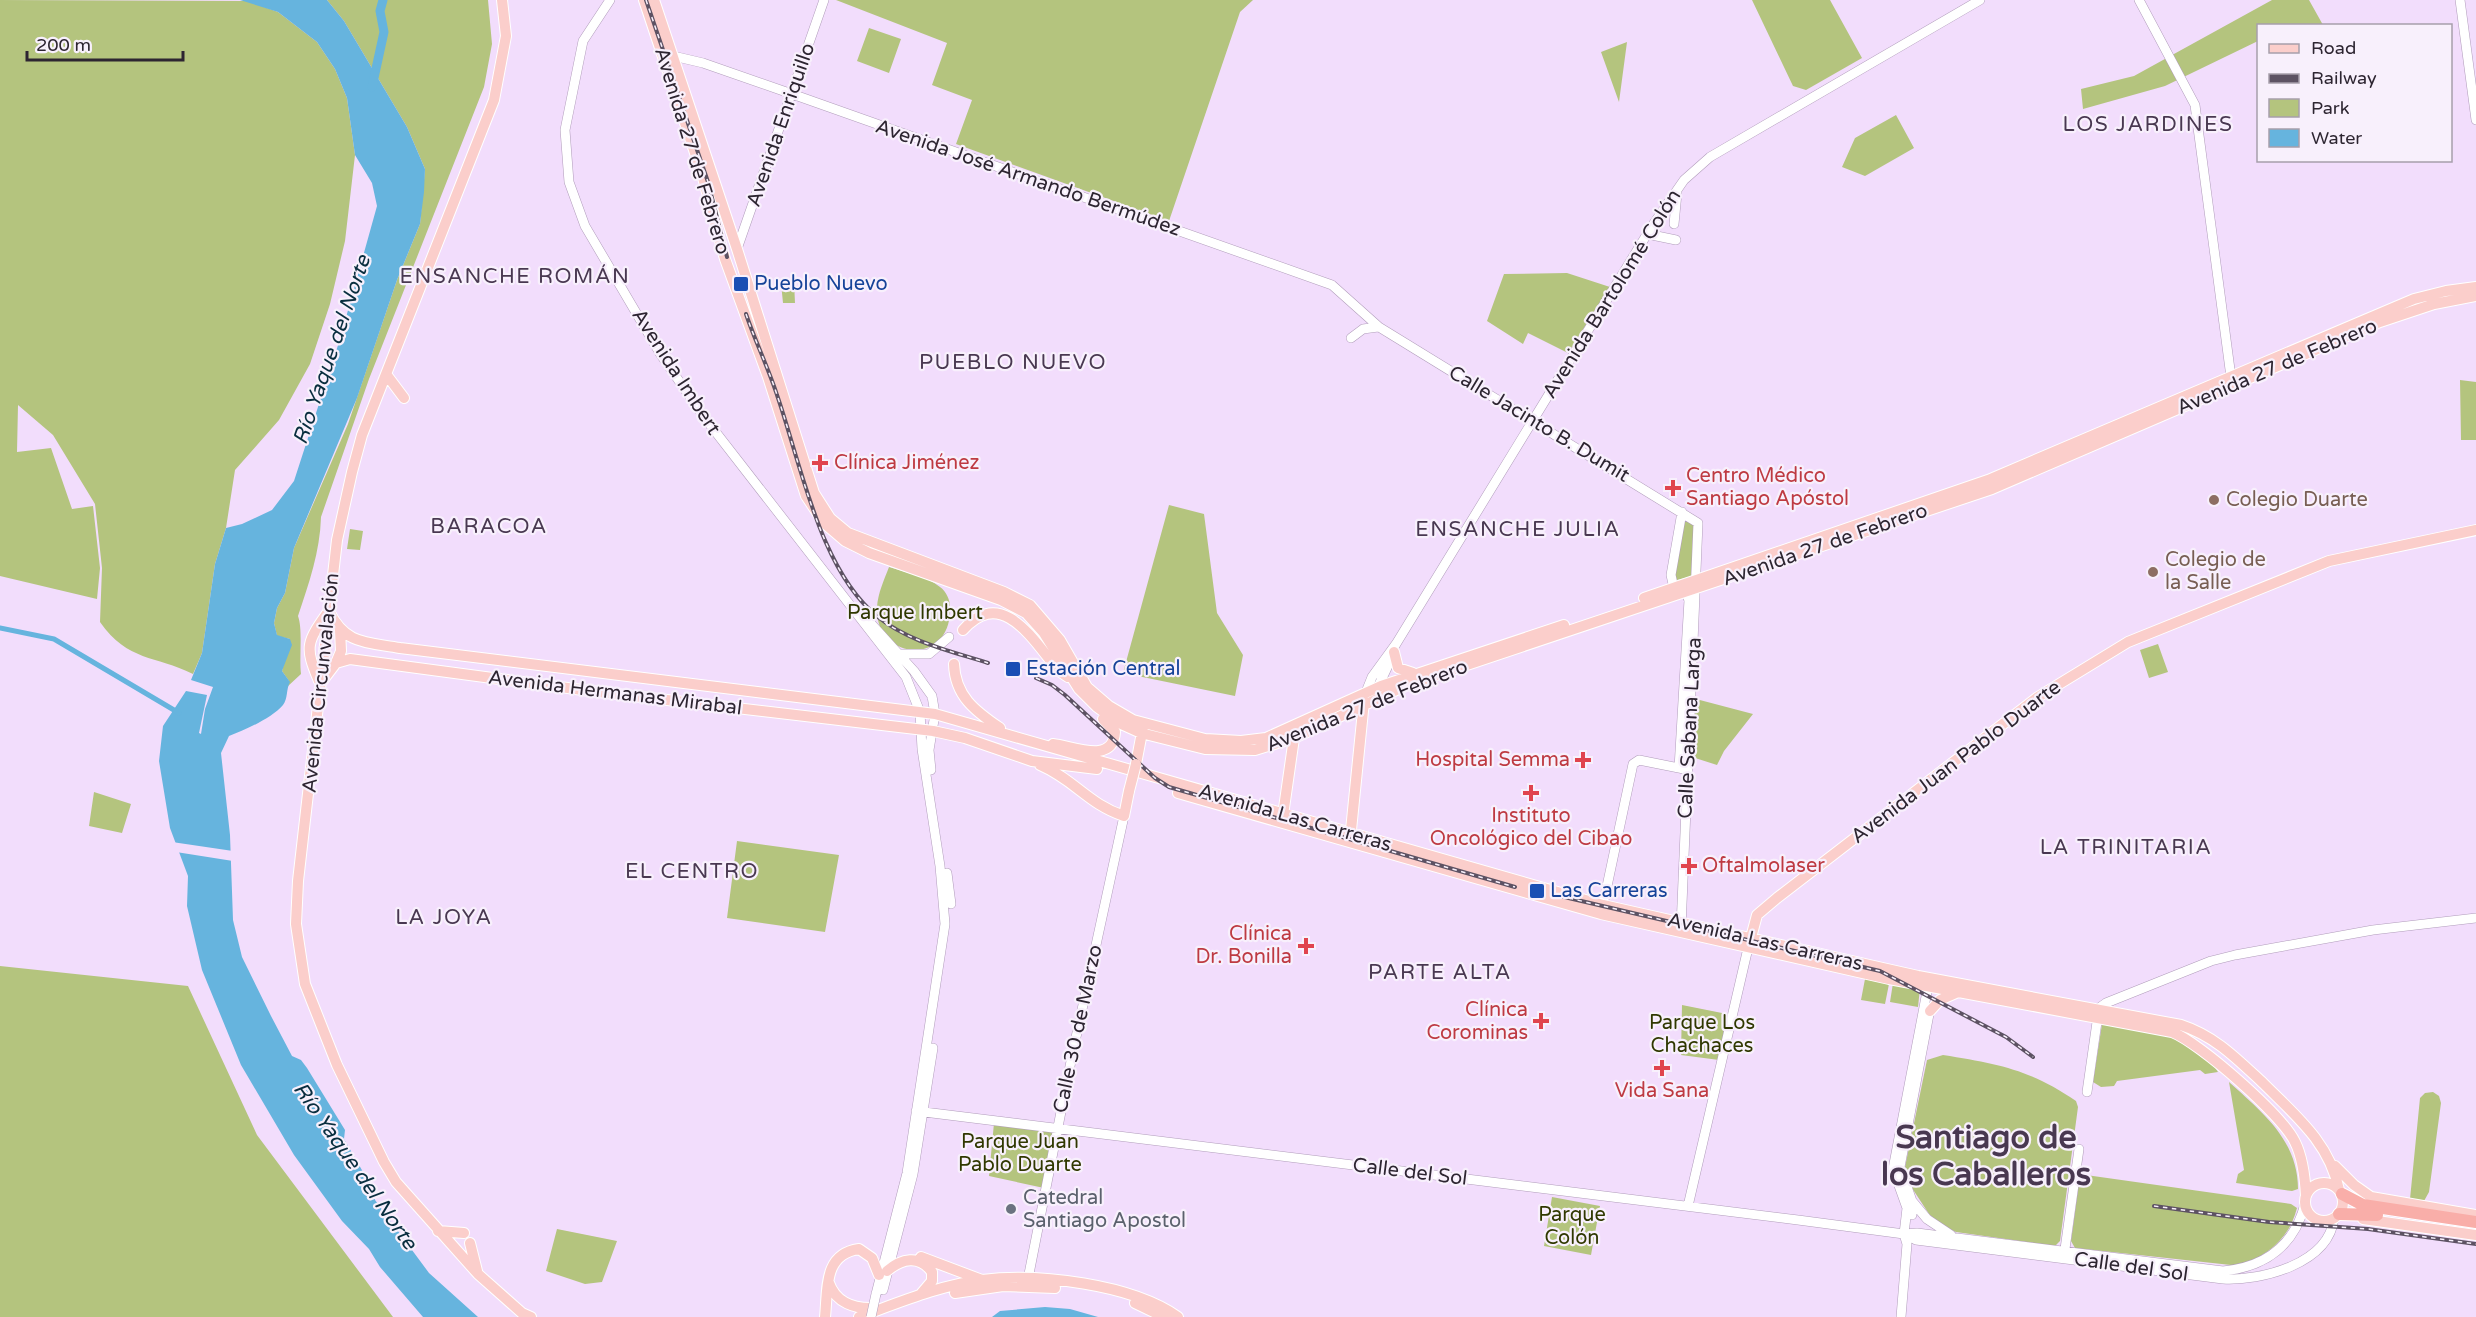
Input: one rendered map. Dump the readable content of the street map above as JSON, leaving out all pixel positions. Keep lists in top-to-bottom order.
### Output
{
  "streets": {
    "main road": [
      "Avenida Enriquillo",
      "Avenida 27 de Febrero",
      "Avenida José Armando Bermúdez",
      "Avenida Bartolomé Colón",
      "Avenida Imbert",
      "Calle Jacinto B. Dumit",
      "Avenida Circunvalación",
      "Avenida Hermanas Mirabal",
      "Calle Sabana Larga",
      "Avenida Juan Pablo Duarte",
      "Avenida Las Carreras",
      "Calle 30 de Marzo",
      "Calle del Sol"
    ]
  },
  "crossings": [
    ["Avenida Enriquillo", "Avenida 27 de Febrero"],
    ["Avenida Enriquillo", "Avenida José Armando Bermúdez"],
    ["Avenida 27 de Febrero", "Avenida José Armando Bermúdez"],
    ["Avenida 27 de Febrero", "Avenida Bartolomé Colón"],
    ["Avenida 27 de Febrero", "Calle Sabana Larga"],
    ["Avenida 27 de Febrero", "Calle 30 de Marzo"],
    ["Avenida José Armando Bermúdez", "Calle Jacinto B. Dumit"],
    ["Avenida Bartolomé Colón", "Calle Jacinto B. Dumit"],
    ["Avenida Imbert", "Avenida Hermanas Mirabal"],
    ["Avenida Imbert", "Avenida Las Carreras"],
    ["Avenida Imbert", "Calle del Sol"],
    ["Calle Jacinto B. Dumit", "Calle Sabana Larga"],
    ["Avenida Circunvalación", "Avenida Hermanas Mirabal"],
    ["Avenida Hermanas Mirabal", "Avenida Las Carreras"],
    ["Calle Sabana Larga", "Avenida Las Carreras"],
    ["Avenida Juan Pablo Duarte", "Avenida Las Carreras"],
    ["Avenida Juan Pablo Duarte", "Calle del Sol"],
    ["Avenida Las Carreras", "Calle del Sol"],
    ["Calle 30 de Marzo", "Calle del Sol"]
  ],
  "districts": [
    "LOS JARDINES",
    "ENSANCHE ROMÁN",
    "PUEBLO NUEVO",
    "BARACOA",
    "ENSANCHE JULIA",
    "LA TRINITARIA",
    "EL CENTRO",
    "LA JOYA",
    "PARTE ALTA",
    "Santiago de los Caballeros"
  ],
  "water": ["Río Yaque del Norte"],
  "parks": [
    "Parque Imbert",
    "Parque Los Chachaces",
    "Parque Juan Pablo Duarte",
    "Parque Colón"
  ],
  "places": {
    "transit": ["Pueblo Nuevo", "Estación Central", "Las Carreras"],
    "health": [
      "Clínica Jiménez",
      "Centro Médico Santiago Apóstol",
      "Hospital Semma",
      "Instituto Oncológico del Cibao",
      "Oftalmolaser",
      "Clínica Dr. Bonilla",
      "Clínica Corominas",
      "Vida Sana"
    ],
    "other": ["Colegio Duarte", "Colegio de la Salle", "Catedral Santiago Apostol"]
  },
  "legend": [
    "Road",
    "Railway",
    "Park",
    "Water"
  ],
  "scale_bar": "200 m"
}
